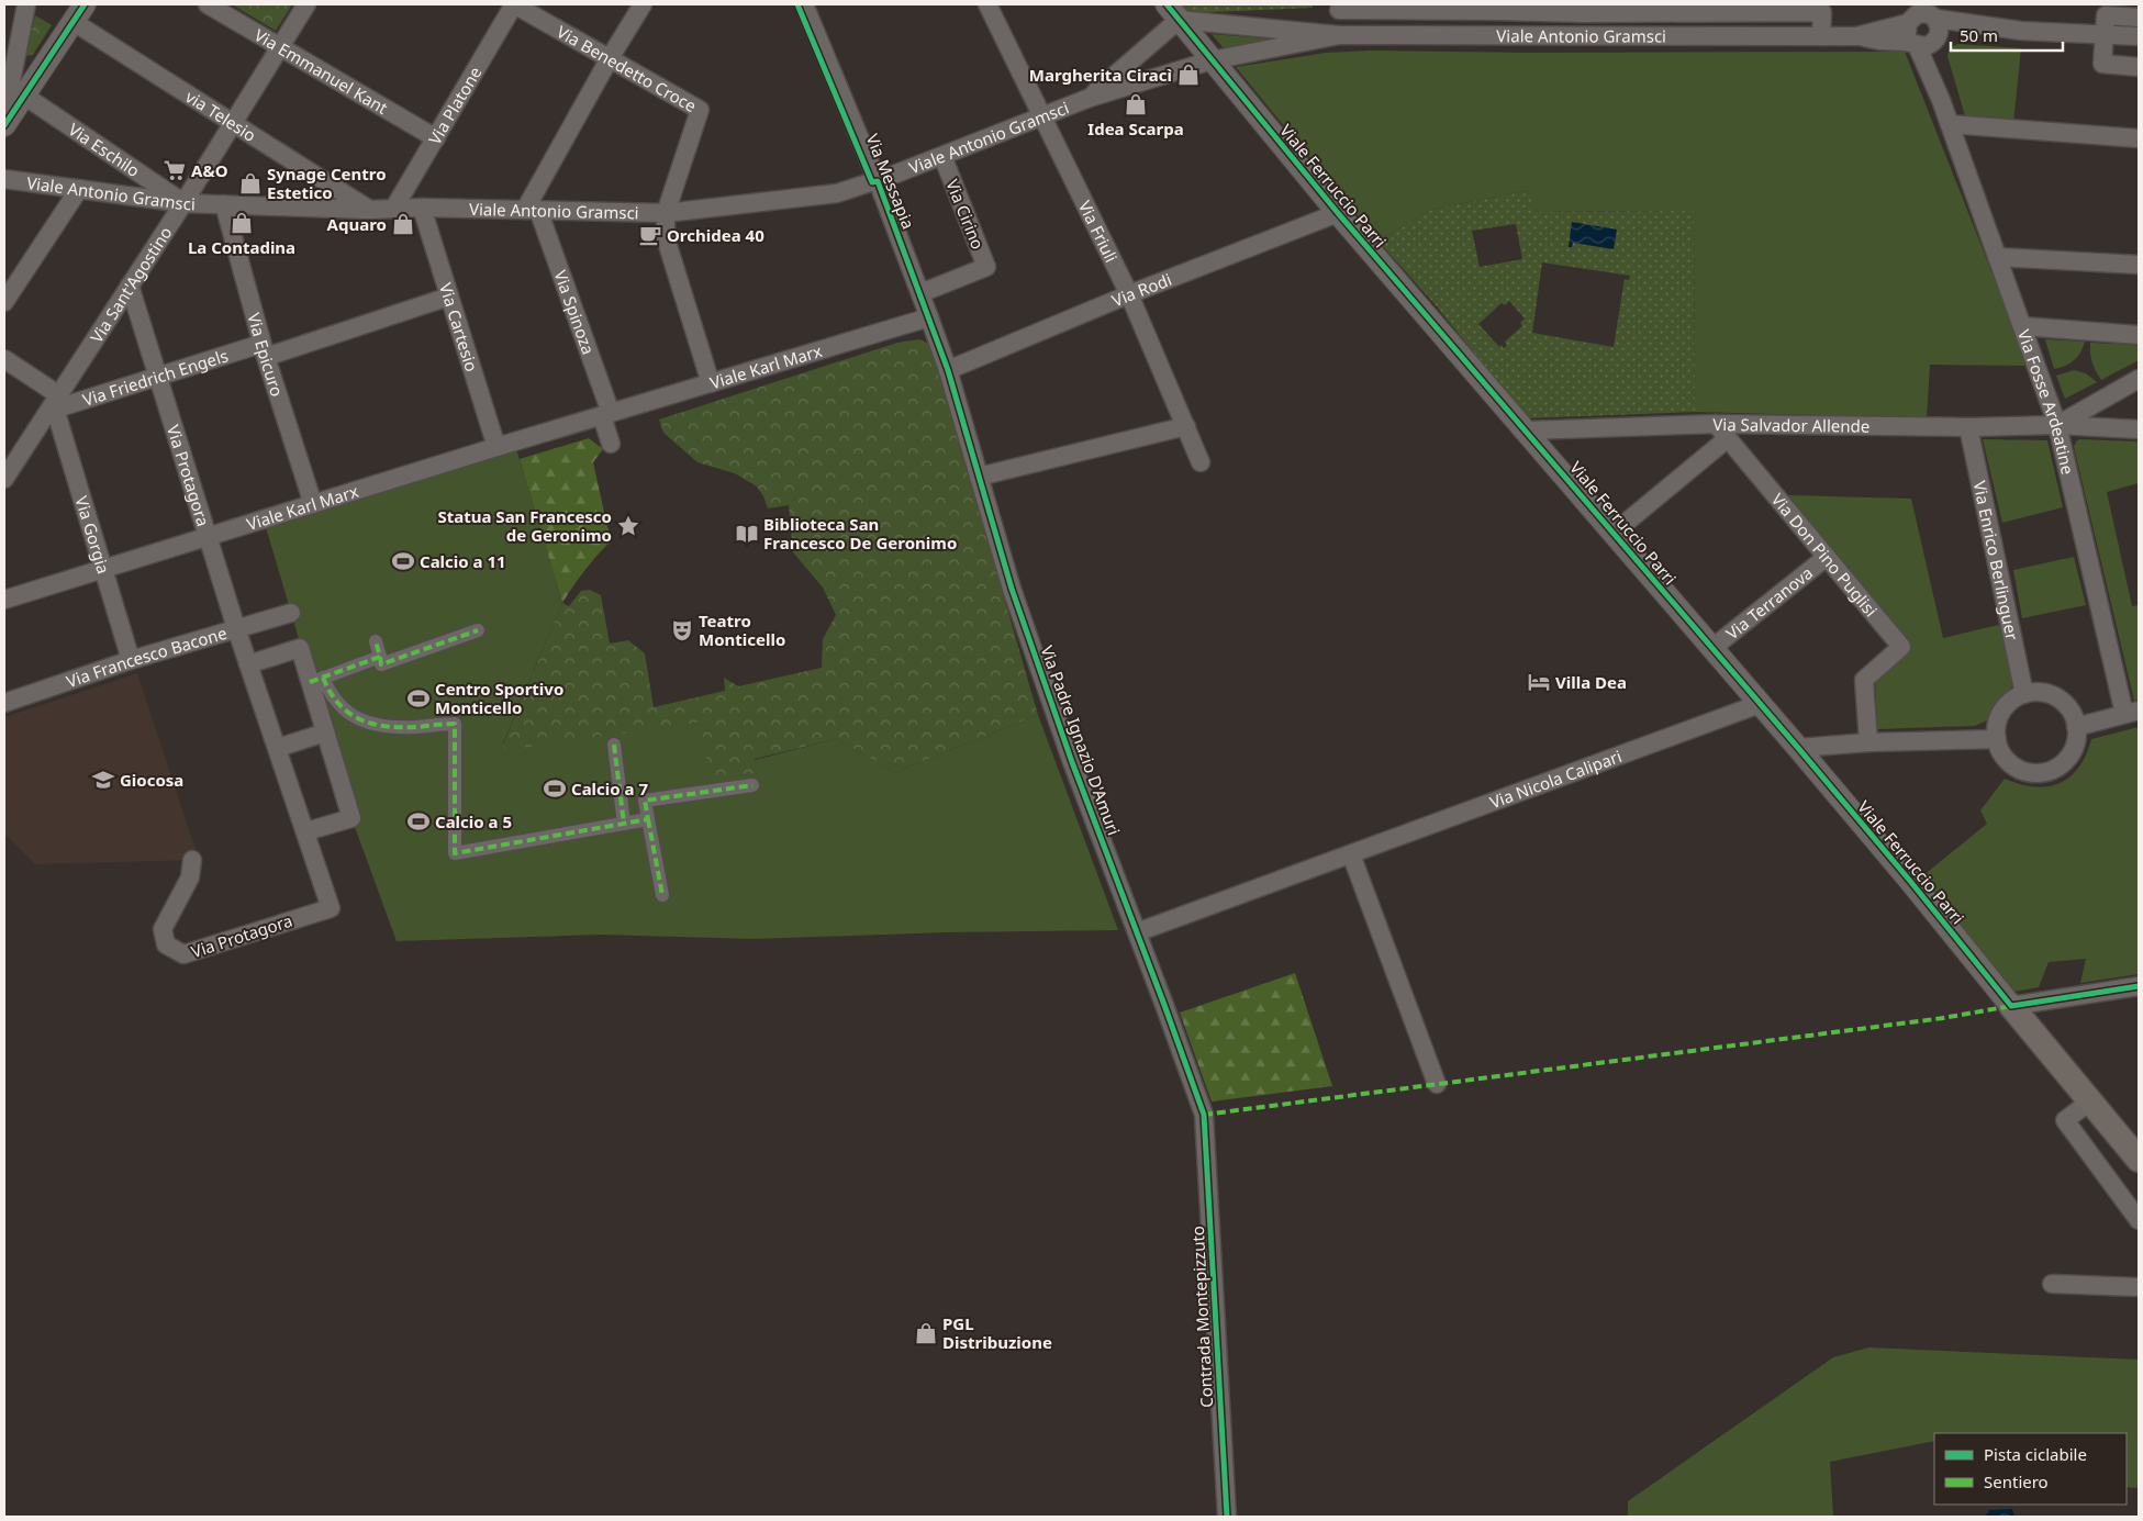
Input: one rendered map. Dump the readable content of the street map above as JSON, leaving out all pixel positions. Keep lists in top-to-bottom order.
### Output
{
  "streets": {
    "street": [
      "Viale Antonio Gramsci",
      "Via Benedetto Croce",
      "Via Emmanuel Kant",
      "Via Platone",
      "via Telesio",
      "Via Eschilo",
      "Via Messapia",
      "Viale Ferruccio Parri",
      "Via Cirino",
      "Via Friuli",
      "Via Sant'Agostino",
      "Via Rodi",
      "Via Spinoza",
      "Via Cartesio",
      "Via Epicuro",
      "Viale Karl Marx",
      "Via Friedrich Engels",
      "Via Fosse Ardeatine",
      "Via Salvador Allende",
      "Via Protagora",
      "Via Gorgia",
      "Via Don Pino Puglisi",
      "Via Enrico Berlinguer",
      "Via Terranova",
      "Via Francesco Bacone",
      "Via Padre Ignazio D'Amuri",
      "Via Nicola Calipari",
      "Contrada Montepizzuto"
    ]
  },
  "crossings": [
    ["Viale Antonio Gramsci", "Via Benedetto Croce"],
    ["Viale Antonio Gramsci", "Via Platone"],
    ["Viale Antonio Gramsci", "via Telesio"],
    ["Viale Antonio Gramsci", "Via Eschilo"],
    ["Viale Antonio Gramsci", "Via Messapia"],
    ["Viale Antonio Gramsci", "Viale Ferruccio Parri"],
    ["Viale Antonio Gramsci", "Via Cirino"],
    ["Viale Antonio Gramsci", "Via Friuli"],
    ["Viale Antonio Gramsci", "Via Sant'Agostino"],
    ["Viale Antonio Gramsci", "Via Spinoza"],
    ["Viale Antonio Gramsci", "Via Cartesio"],
    ["Viale Antonio Gramsci", "Via Epicuro"],
    ["Viale Antonio Gramsci", "Via Fosse Ardeatine"],
    ["Via Benedetto Croce", "Via Platone"],
    ["Via Emmanuel Kant", "Via Platone"],
    ["Via Emmanuel Kant", "Via Sant'Agostino"],
    ["via Telesio", "Via Sant'Agostino"],
    ["Via Eschilo", "Via Sant'Agostino"],
    ["Via Messapia", "Via Cirino"],
    ["Via Messapia", "Via Rodi"],
    ["Via Messapia", "Viale Karl Marx"],
    ["Via Messapia", "Via Padre Ignazio D'Amuri"],
    ["Viale Ferruccio Parri", "Via Rodi"],
    ["Viale Ferruccio Parri", "Via Salvador Allende"],
    ["Viale Ferruccio Parri", "Via Terranova"],
    ["Viale Ferruccio Parri", "Via Nicola Calipari"],
    ["Via Friuli", "Via Rodi"],
    ["Via Sant'Agostino", "Via Friedrich Engels"],
    ["Via Sant'Agostino", "Via Protagora"],
    ["Via Sant'Agostino", "Via Gorgia"],
    ["Via Rodi", "Via Padre Ignazio D'Amuri"],
    ["Via Spinoza", "Viale Karl Marx"],
    ["Via Cartesio", "Viale Karl Marx"],
    ["Via Cartesio", "Via Friedrich Engels"],
    ["Via Epicuro", "Viale Karl Marx"],
    ["Via Epicuro", "Via Friedrich Engels"],
    ["Viale Karl Marx", "Via Protagora"],
    ["Viale Karl Marx", "Via Gorgia"],
    ["Via Friedrich Engels", "Via Protagora"],
    ["Via Friedrich Engels", "Via Gorgia"],
    ["Via Fosse Ardeatine", "Via Salvador Allende"],
    ["Via Salvador Allende", "Via Don Pino Puglisi"],
    ["Via Salvador Allende", "Via Enrico Berlinguer"],
    ["Via Protagora", "Via Francesco Bacone"],
    ["Via Gorgia", "Via Francesco Bacone"],
    ["Via Don Pino Puglisi", "Via Terranova"],
    ["Via Padre Ignazio D'Amuri", "Via Nicola Calipari"],
    ["Via Padre Ignazio D'Amuri", "Contrada Montepizzuto"]
  ],
  "places": {
    "shop": [
      "Margherita Ciracì",
      "Idea Scarpa",
      "Synage Centro Estetico",
      "La Contadina",
      "Aquaro",
      "PGL Distribuzione"
    ],
    "supermarket": ["A&O"],
    "cafe": ["Orchidea 40"],
    "place": ["Statua San Francesco de Geronimo"],
    "library": ["Biblioteca San Francesco De Geronimo"],
    "sports": [
      "Calcio a 11",
      "Centro Sportivo Monticello",
      "Calcio a 7",
      "Calcio a 5"
    ],
    "theatre": ["Teatro Monticello"],
    "hotel": ["Villa Dea"],
    "school or university": ["Giocosa"]
  },
  "legend": ["Pista ciclabile", "Sentiero"],
  "scale_bar": "50 m"
}
